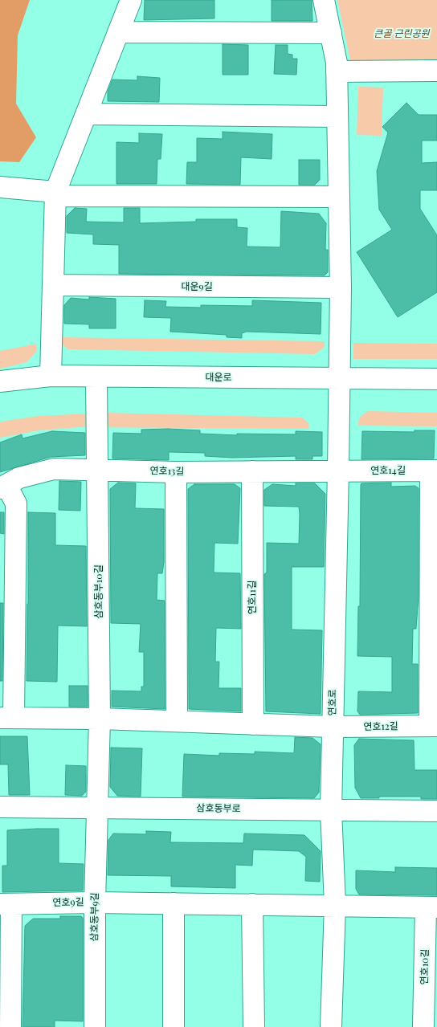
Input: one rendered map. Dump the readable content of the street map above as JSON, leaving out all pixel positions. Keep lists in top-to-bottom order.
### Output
{
  "streets": {
    "street": [
      "대운9길",
      "대운로",
      "연호14길",
      "연호13길",
      "삼호동부10길",
      "연호11길",
      "연호로",
      "연호12길",
      "삼호동부로",
      "연호9길",
      "삼호동부9길",
      "연호10길"
    ]
  },
  "crossings": [
    ["대운로", "삼호동부10길"],
    ["대운로", "연호로"],
    ["연호14길", "연호13길"],
    ["연호14길", "연호로"],
    ["연호14길", "연호12길"],
    ["연호13길", "삼호동부10길"],
    ["연호13길", "연호11길"],
    ["연호13길", "연호로"],
    ["삼호동부10길", "삼호동부로"],
    ["삼호동부10길", "삼호동부9길"],
    ["연호로", "연호12길"],
    ["연호로", "삼호동부로"],
    ["연호로", "연호9길"],
    ["연호로", "연호10길"],
    ["삼호동부로", "삼호동부9길"],
    ["연호9길", "삼호동부9길"],
    ["연호9길", "연호10길"]
  ],
  "parks": ["큰골 근린공원"]
}
